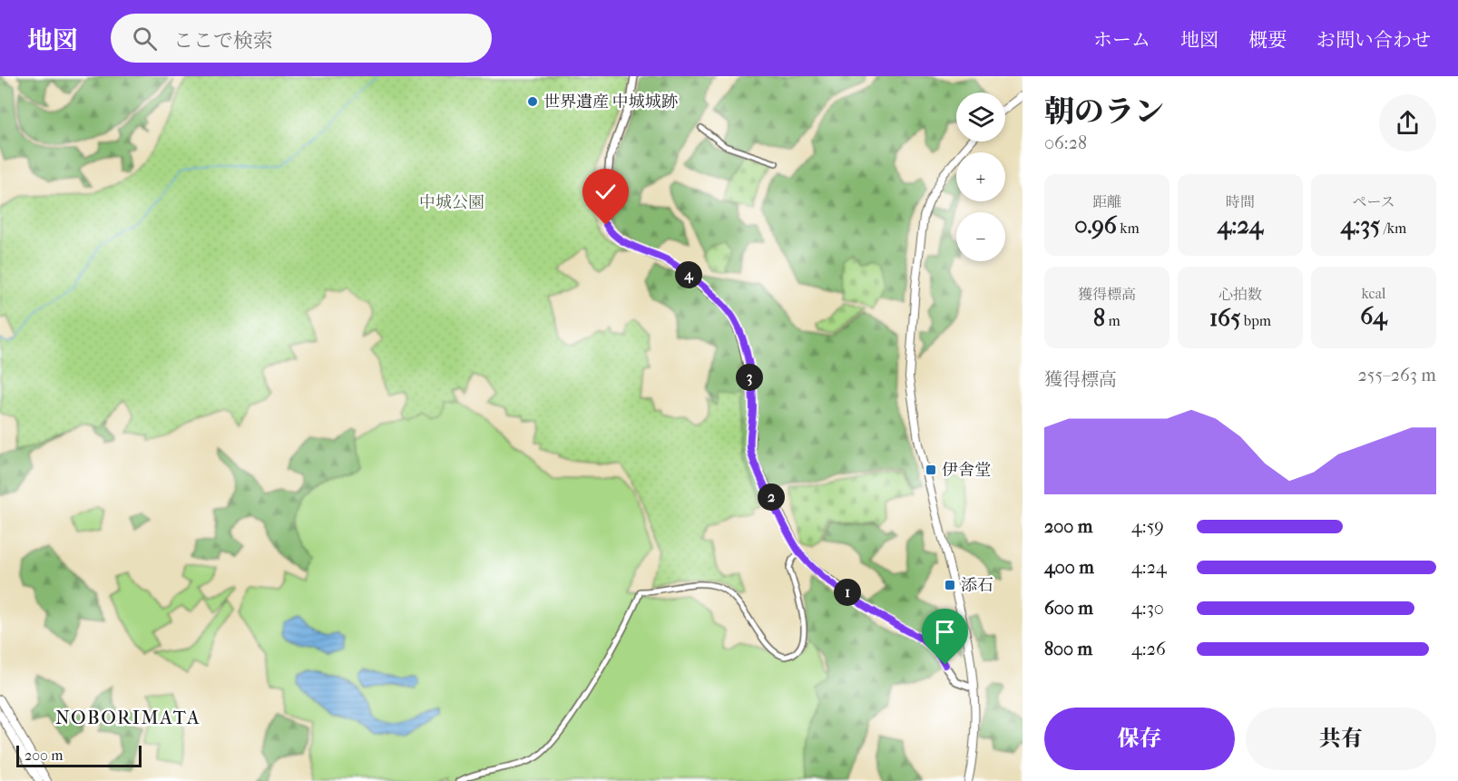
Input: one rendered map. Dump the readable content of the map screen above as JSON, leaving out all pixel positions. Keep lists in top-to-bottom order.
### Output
{
  "districts": ["NOBORIMATA"],
  "parks": ["中城公園"],
  "places": {
    "other": ["世界遺産 中城城跡"],
    "transit": ["伊舎堂", "添石"]
  },
  "scale_bar": "200 m",
  "page": {
    "header": "地図",
    "search": "ここで検索",
    "nav": [
      "ホーム",
      "地図",
      "概要",
      "お問い合わせ"
    ],
    "heading": ["朝のラン", "06:28"],
    "map_buttons": ["+", "−"],
    "stats": [
      ["距離", "0.96 km"],
      ["時間", "4:24"],
      ["ペース", "4:35 /km"],
      ["獲得標高", "8 m"],
      ["心拍数", "165 bpm"],
      ["kcal", "64"]
    ],
    "pins": [
      "4",
      "3",
      "2",
      "1"
    ],
    "chart": ["獲得標高", "255–263 m"],
    "list": [
      {
        "name": "200 m",
        "note": "4:59"
      },
      {
        "name": "400 m",
        "note": "4:24"
      },
      {
        "name": "600 m",
        "note": "4:30"
      },
      {
        "name": "800 m",
        "note": "4:26"
      }
    ],
    "buttons": ["保存", "共有"],
    "scale": "200 m"
  }
}
